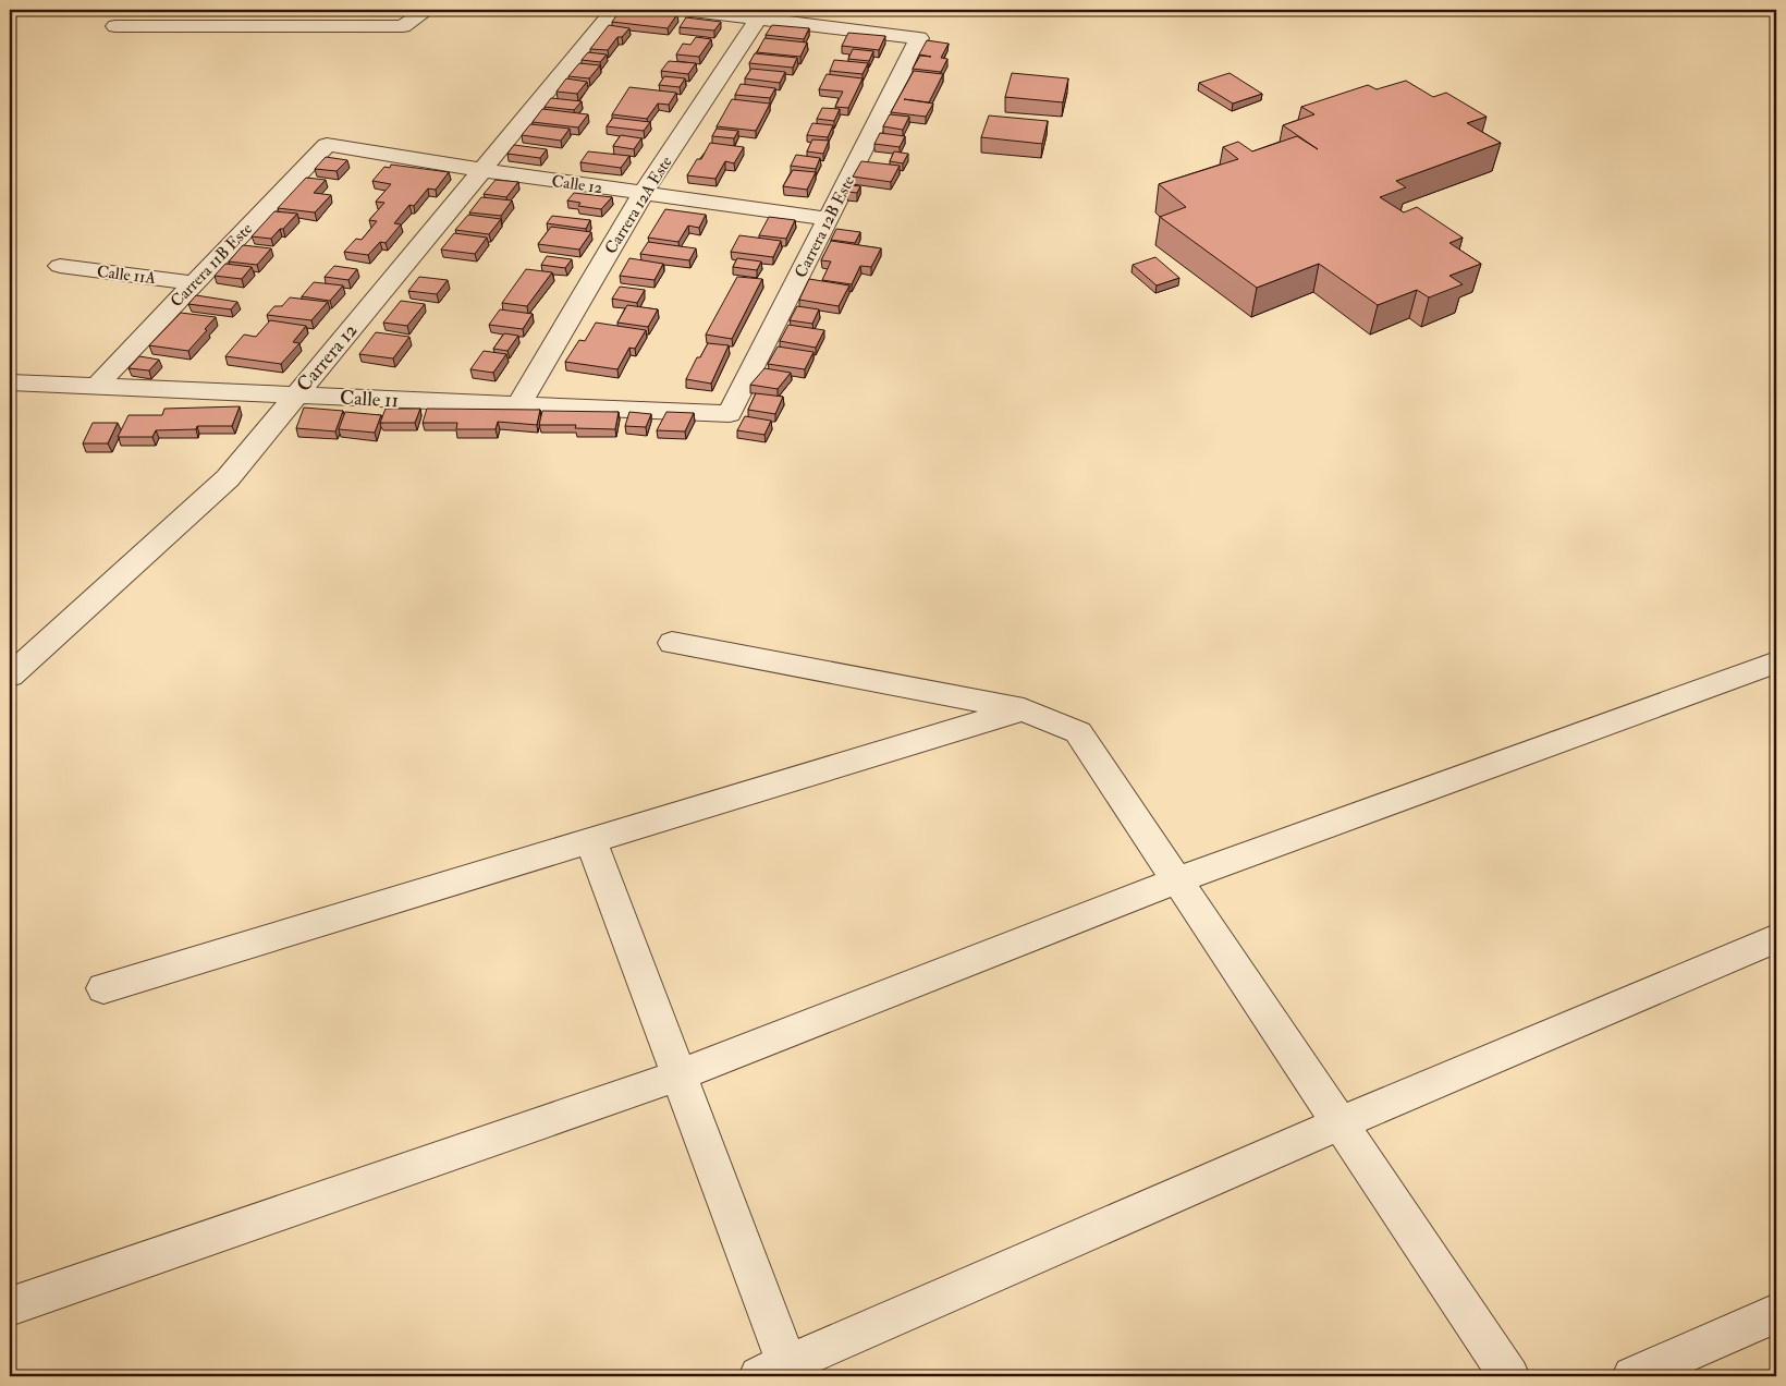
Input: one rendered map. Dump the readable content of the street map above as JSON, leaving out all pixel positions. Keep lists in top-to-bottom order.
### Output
{
  "streets": {
    "street": [
      "Calle 12",
      "Carrera 12A Este",
      "Carrera 12B Este",
      "Carrera 11B Este",
      "Calle 11A",
      "Carrera 12",
      "Calle 11"
    ]
  },
  "crossings": [
    ["Calle 12", "Carrera 12A Este"],
    ["Calle 12", "Carrera 12B Este"],
    ["Calle 12", "Carrera 11B Este"],
    ["Calle 12", "Carrera 12"],
    ["Carrera 12A Este", "Carrera 12B Este"],
    ["Carrera 12A Este", "Calle 11"],
    ["Carrera 12B Este", "Calle 11"],
    ["Carrera 11B Este", "Calle 11A"],
    ["Carrera 11B Este", "Calle 11"],
    ["Carrera 12", "Calle 11"]
  ]
}
